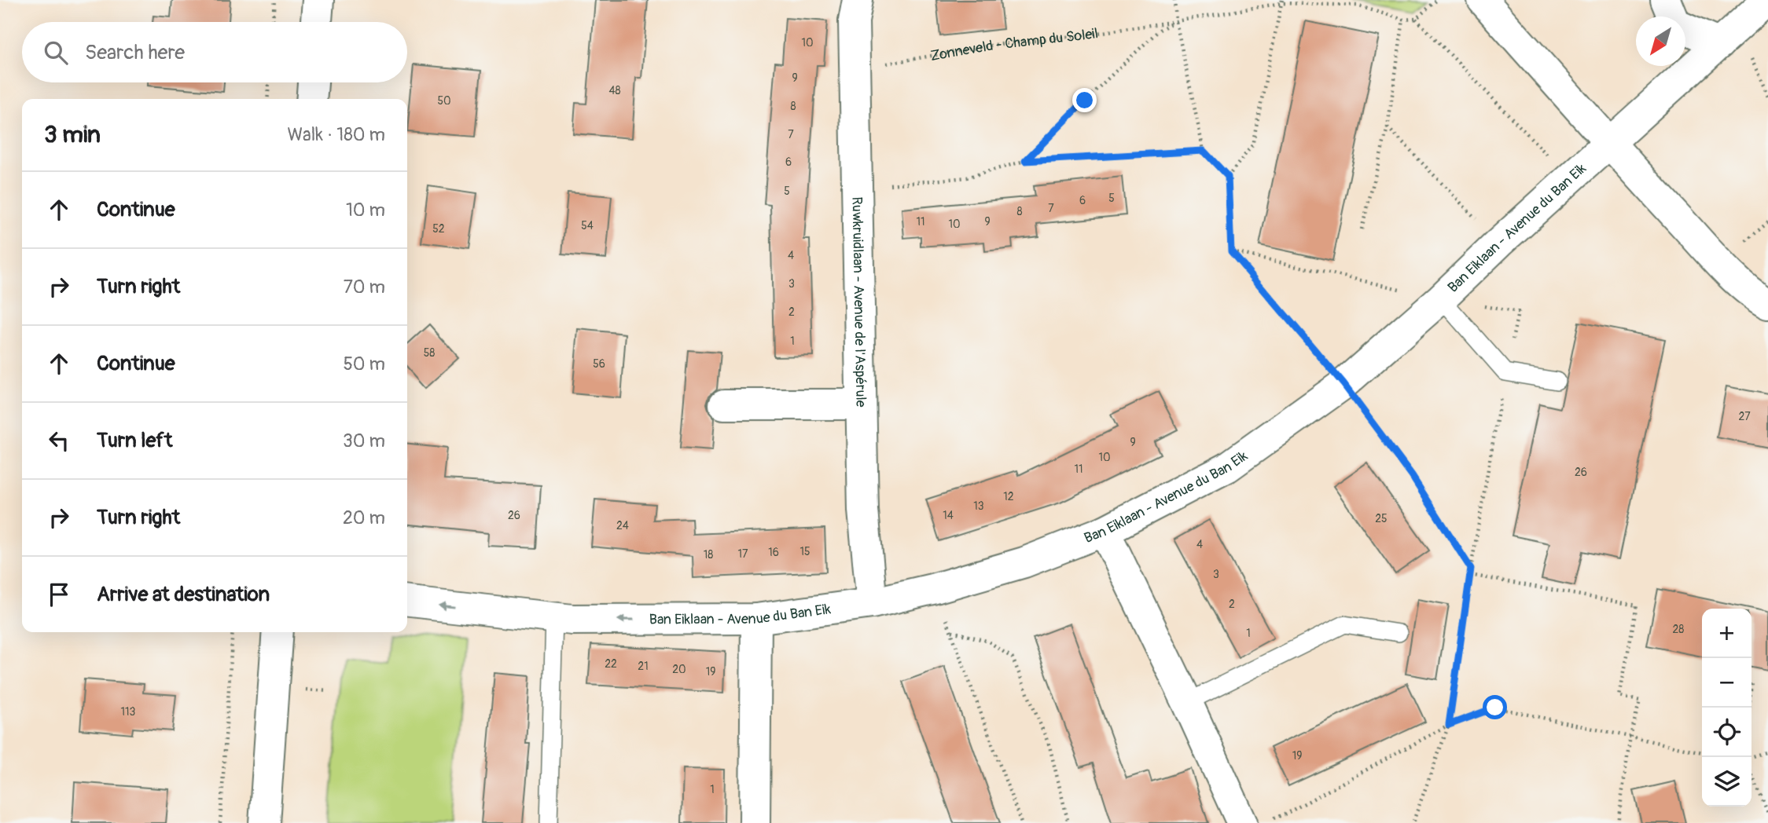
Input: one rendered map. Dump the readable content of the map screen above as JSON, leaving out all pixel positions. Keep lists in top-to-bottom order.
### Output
{
  "streets": {
    "street": ["Ban Eiklaan - Avenue du Ban Eik", "Ruwkruidlaan - Avenue de l'Aspérule"],
    "path": ["Zonneveld - Champ du Soleil"]
  },
  "crossings": [
    ["Zonneveld - Champ du Soleil", "Ruwkruidlaan - Avenue de l'Aspérule"],
    ["Ban Eiklaan - Avenue du Ban Eik", "Ruwkruidlaan - Avenue de l'Aspérule"]
  ],
  "house_numbers": [
    "10",
    "9",
    "48",
    "50",
    "8",
    "7",
    "6",
    "5",
    "5",
    "6",
    "7",
    "8",
    "11",
    "9",
    "10",
    "54",
    "52",
    "4",
    "3",
    "2",
    "1",
    "58",
    "56",
    "27",
    "9",
    "10",
    "11",
    "26",
    "12",
    "13",
    "26",
    "14",
    "25",
    "24",
    "4",
    "15",
    "16",
    "17",
    "18",
    "3",
    "2",
    "28",
    "1",
    "22",
    "21",
    "20",
    "19",
    "113",
    "19",
    "1"
  ],
  "north": "bottom left",
  "page": {
    "search": "Search here",
    "heading": ["3 min", "Walk · 180 m"],
    "list": [
      ["Continue", "10 m"],
      ["Turn right", "70 m"],
      ["Continue", "50 m"],
      ["Turn left", "30 m"],
      ["Turn right", "20 m"],
      "Arrive at destination"
    ],
    "map_buttons": ["+", "−"]
  }
}
